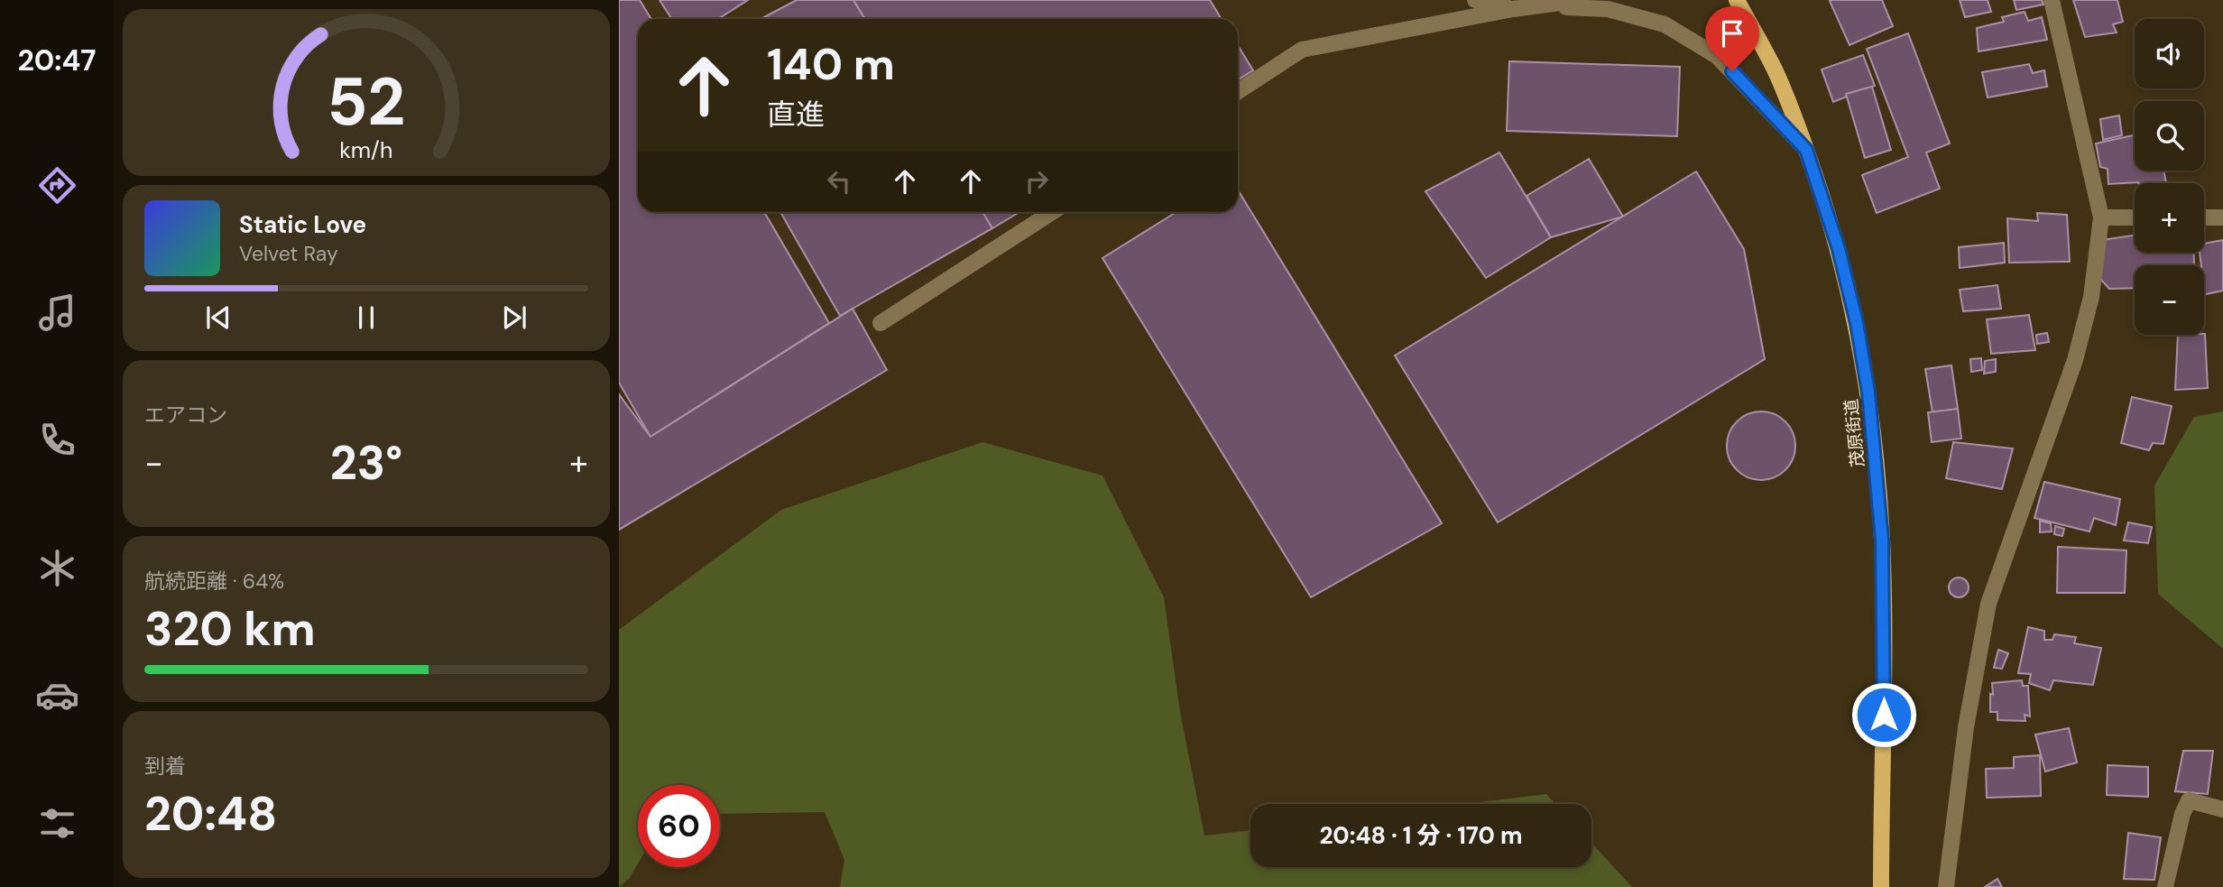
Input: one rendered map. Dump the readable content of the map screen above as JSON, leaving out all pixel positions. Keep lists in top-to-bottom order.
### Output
{
  "streets": {
    "main road": ["茂原街道"]
  },
  "page": {
    "tabs": "20:47",
    "map_buttons": ["+", "−"],
    "turn": ["140 m", "直進"],
    "song": ["Static Love", "Velvet Ray"],
    "tile": [
      "エアコン",
      ["航続距離 · 64%", "320 km"],
      ["到着", "20:48"]
    ],
    "heat": ["−", "23°", "+"],
    "limit": "60",
    "trip": "20:48 · 1 分 · 170 m",
    "gauge": ["52", "km/h"]
  }
}
